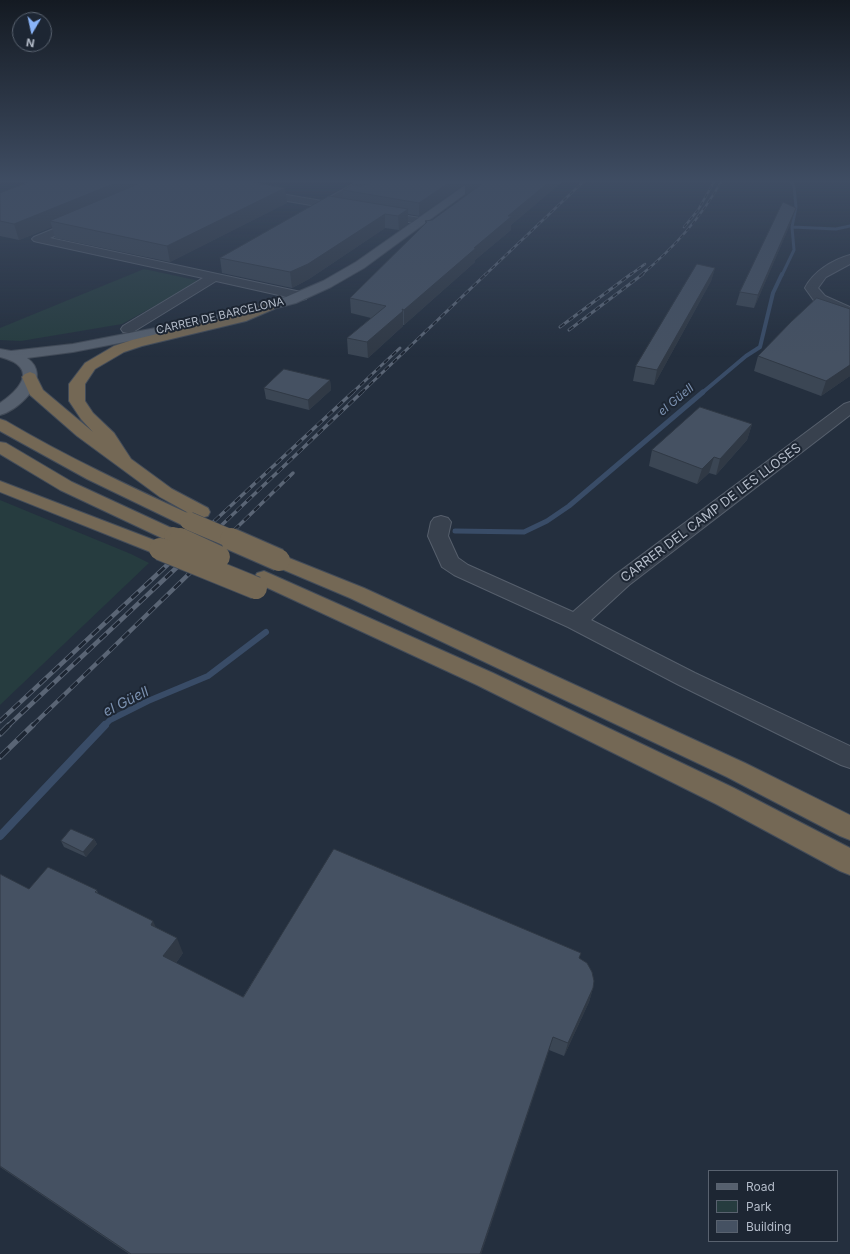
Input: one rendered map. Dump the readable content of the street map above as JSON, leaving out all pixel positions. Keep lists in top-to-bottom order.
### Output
{
  "streets": {
    "main road": ["CARRER DE BARCELONA"],
    "street": ["CARRER DEL CAMP DE LES LLOSES"]
  },
  "water": ["el Güell"],
  "legend": ["Road", "Park", "Building"],
  "north": "bottom"
}
